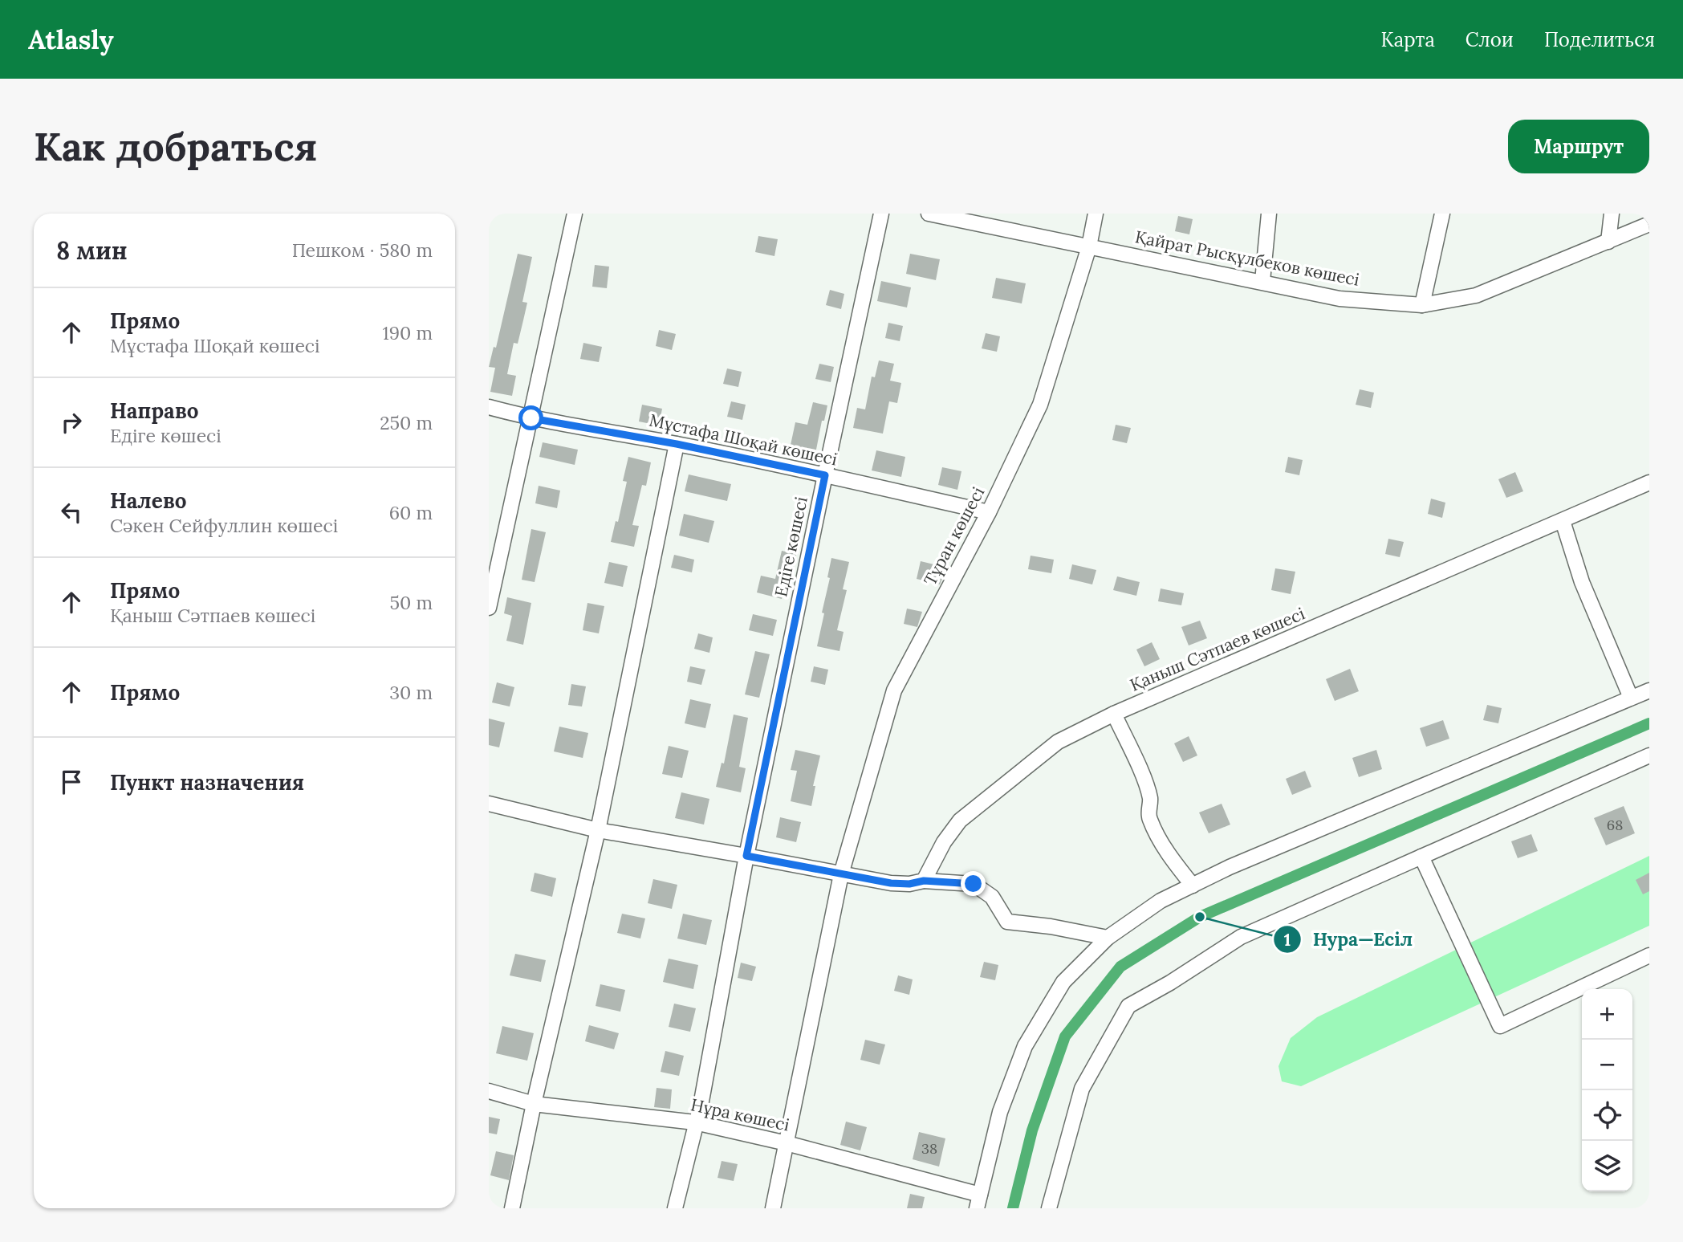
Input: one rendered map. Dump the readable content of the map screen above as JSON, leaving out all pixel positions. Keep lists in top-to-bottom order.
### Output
{
  "streets": {
    "street": [
      "Қайрат Рысқұлбеков көшесі",
      "Мұстафа Шоқай көшесі",
      "Тұран көшесі",
      "Едіге көшесі",
      "Қаныш Сәтпаев көшесі",
      "Нұра көшесі"
    ]
  },
  "crossings": [
    ["Қайрат Рысқұлбеков көшесі", "Тұран көшесі"],
    ["Мұстафа Шоқай көшесі", "Тұран көшесі"],
    ["Мұстафа Шоқай көшесі", "Едіге көшесі"],
    ["Тұран көшесі", "Нұра көшесі"],
    ["Едіге көшесі", "Нұра көшесі"]
  ],
  "places": ["Нура—Есіл"],
  "house_numbers": ["68", "38"],
  "page": {
    "header": "Atlasly",
    "nav": ["Карта", "Слои", "Поделиться"],
    "buttons": "Маршрут",
    "title": "Как добраться",
    "heading": ["8 мин", "Пешком · 580 m"],
    "list": [
      ["Прямо", "Мұстафа Шоқай көшесі", "190 m"],
      ["Направо", "Едіге көшесі", "250 m"],
      ["Налево", "Сәкен Сейфуллин көшесі", "60 m"],
      ["Прямо", "Қаныш Сәтпаев көшесі", "50 m"],
      ["Прямо", "30 m"],
      "Пункт назначения"
    ],
    "map_buttons": ["+", "−"]
  }
}
